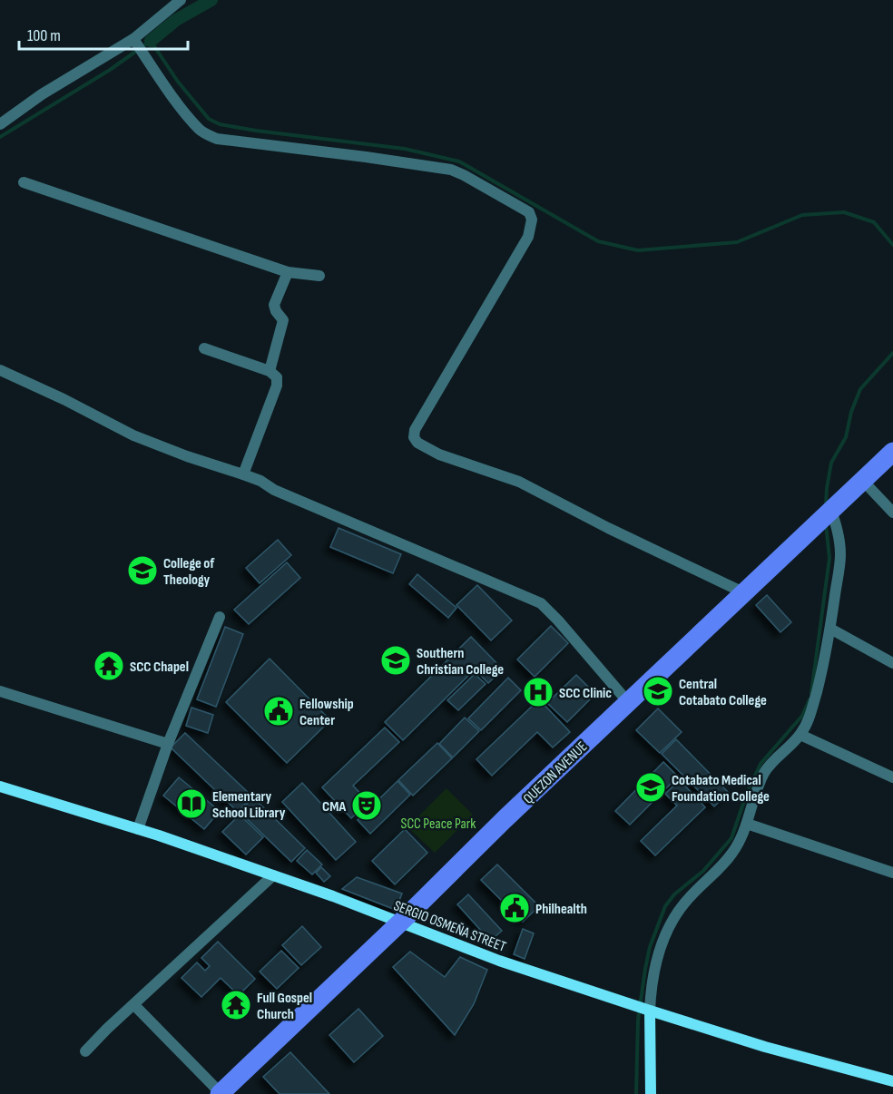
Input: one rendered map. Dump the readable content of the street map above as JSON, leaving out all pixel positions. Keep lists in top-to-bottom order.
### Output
{
  "streets": {
    "main road": ["QUEZON AVENUE"],
    "street": ["SERGIO OSMEÑA STREET"]
  },
  "crossings": [
    ["QUEZON AVENUE", "SERGIO OSMEÑA STREET"]
  ],
  "parks": ["SCC Peace Park"],
  "places": {
    "school or university": [
      "College of Theology",
      "Southern Christian College",
      "Central Cotabato College",
      "Cotabato Medical Foundation College"
    ],
    "temple": ["SCC Chapel", "Full Gospel Church"],
    "hospital": ["SCC Clinic"],
    "public building": ["Fellowship Center", "Philhealth"],
    "library": ["Elementary School Library"],
    "theatre": ["CMA"]
  },
  "scale_bar": "100 m"
}
